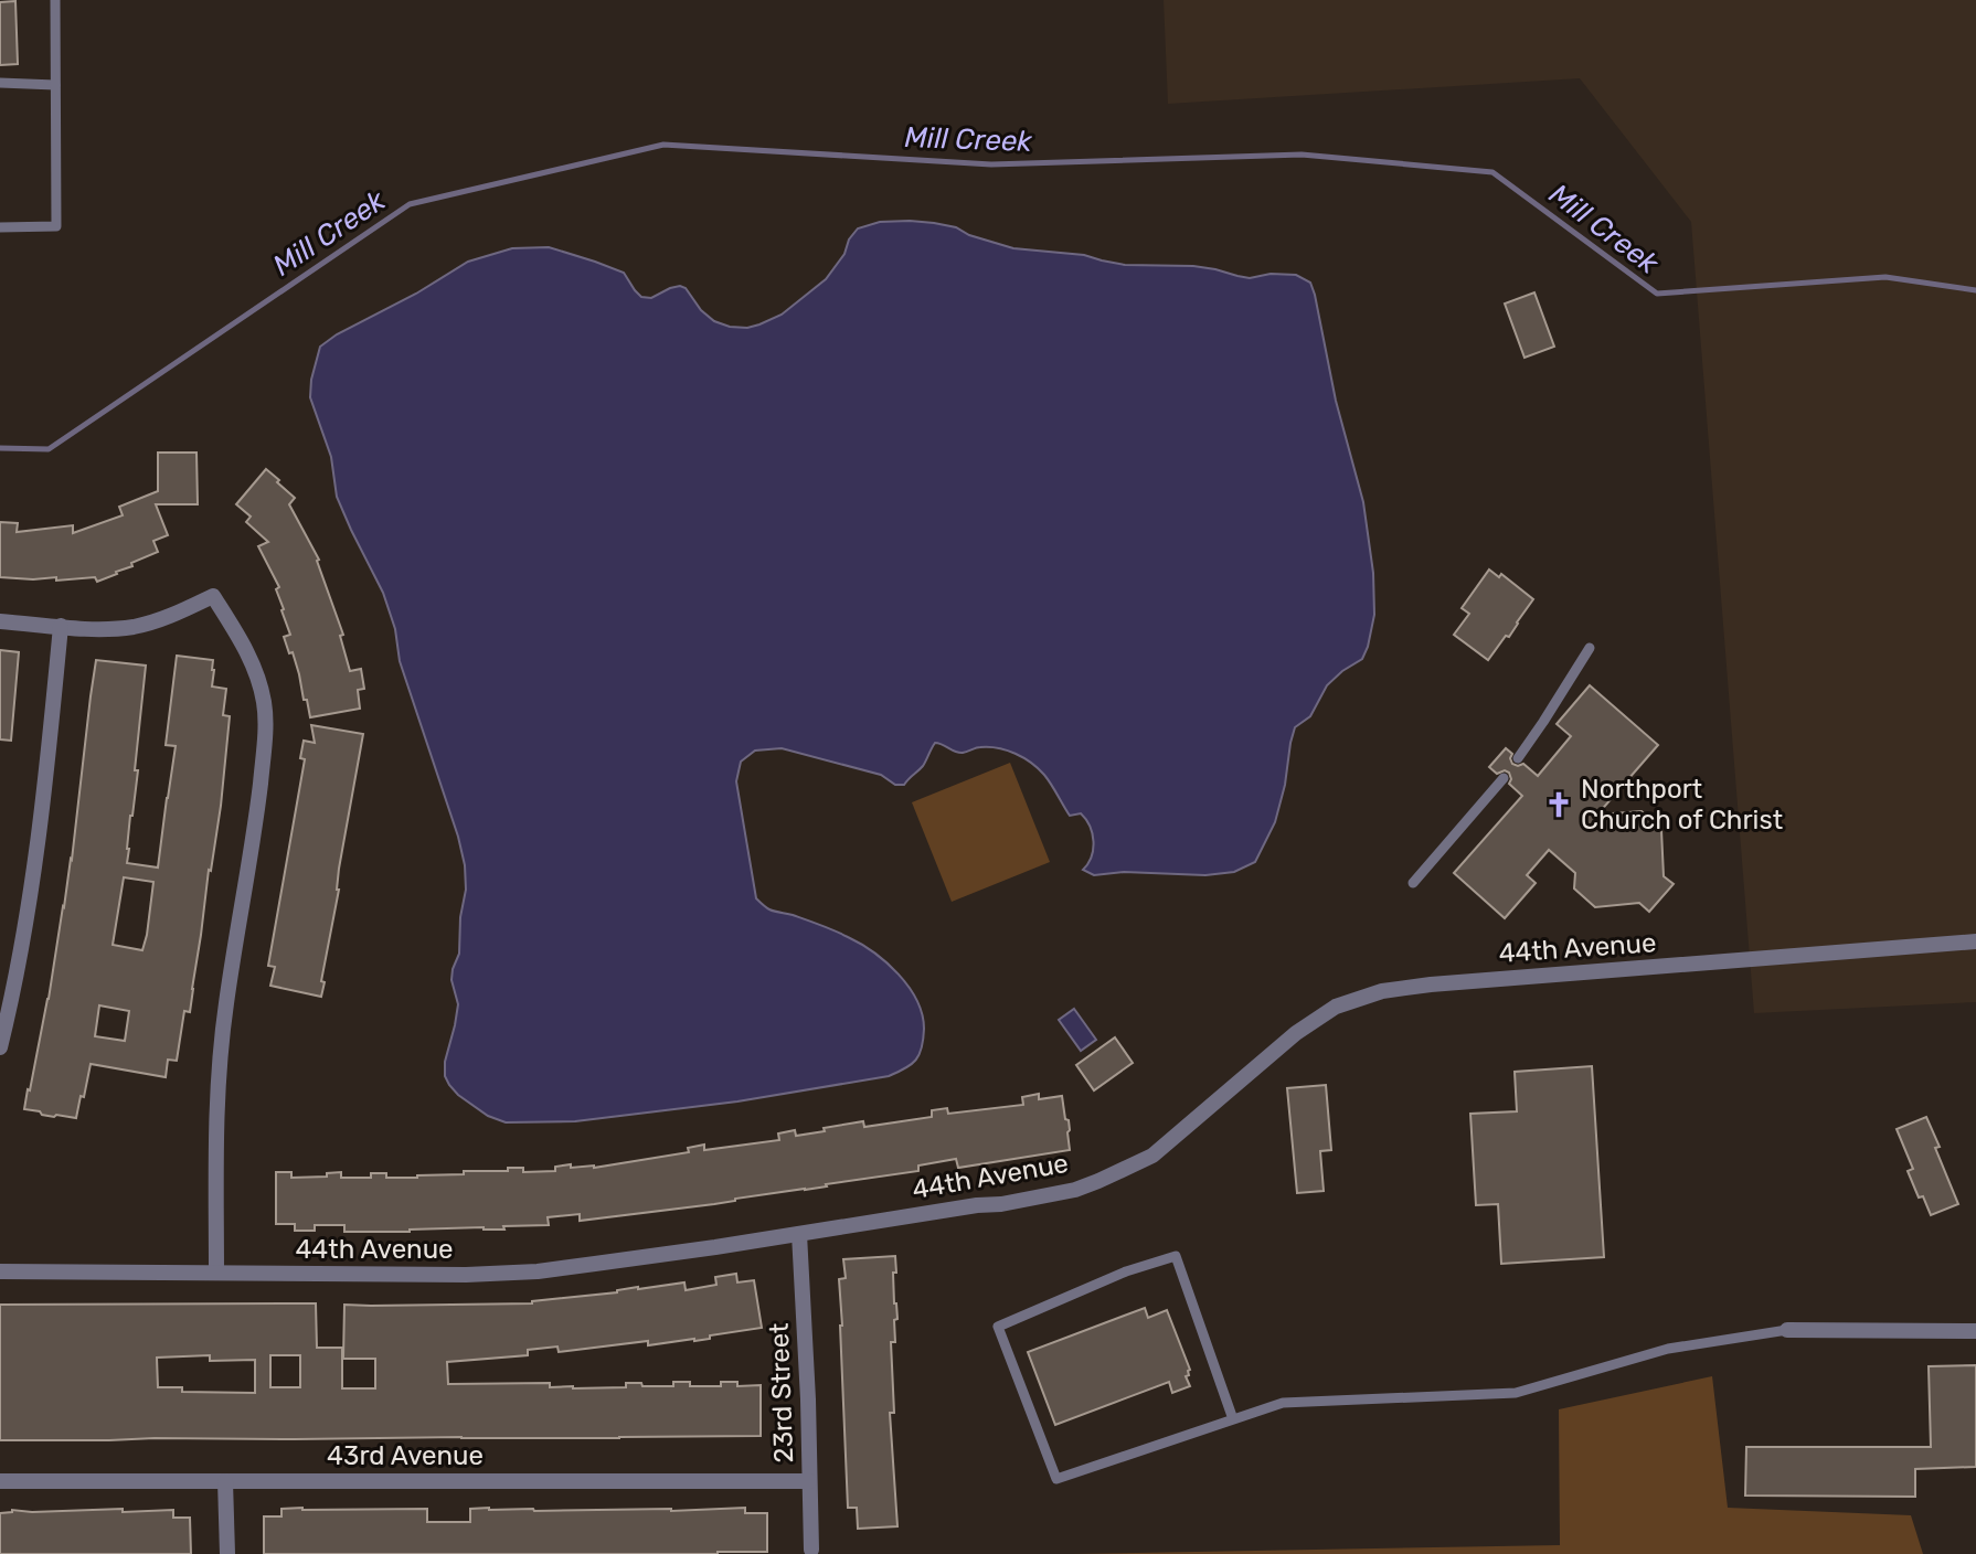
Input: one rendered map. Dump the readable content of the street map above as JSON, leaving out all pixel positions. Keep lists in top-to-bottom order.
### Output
{
  "streets": {
    "street": ["44th Avenue", "23rd Street", "43rd Avenue"]
  },
  "crossings": [
    ["44th Avenue", "23rd Street"],
    ["23rd Street", "43rd Avenue"]
  ],
  "water": ["Mill Creek"],
  "places": {
    "church": ["Northport Church of Christ"]
  }
}
